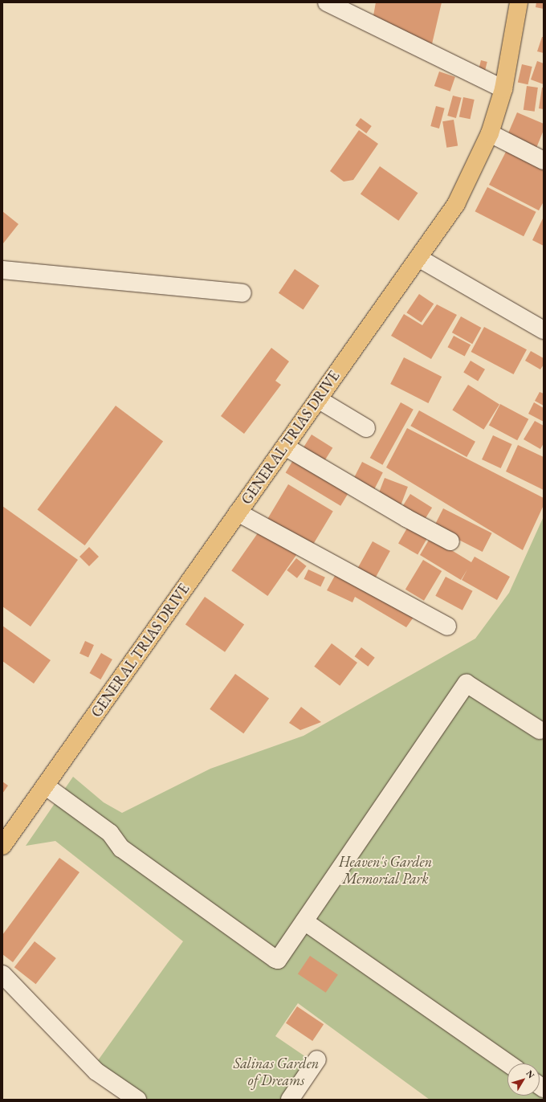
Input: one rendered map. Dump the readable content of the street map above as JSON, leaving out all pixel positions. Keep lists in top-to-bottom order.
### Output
{
  "streets": {
    "main road": ["GENERAL TRIAS DRIVE"]
  },
  "parks": ["Heaven's Garden Memorial Park", "Salinas Garden of Dreams"],
  "north": "top right"
}
